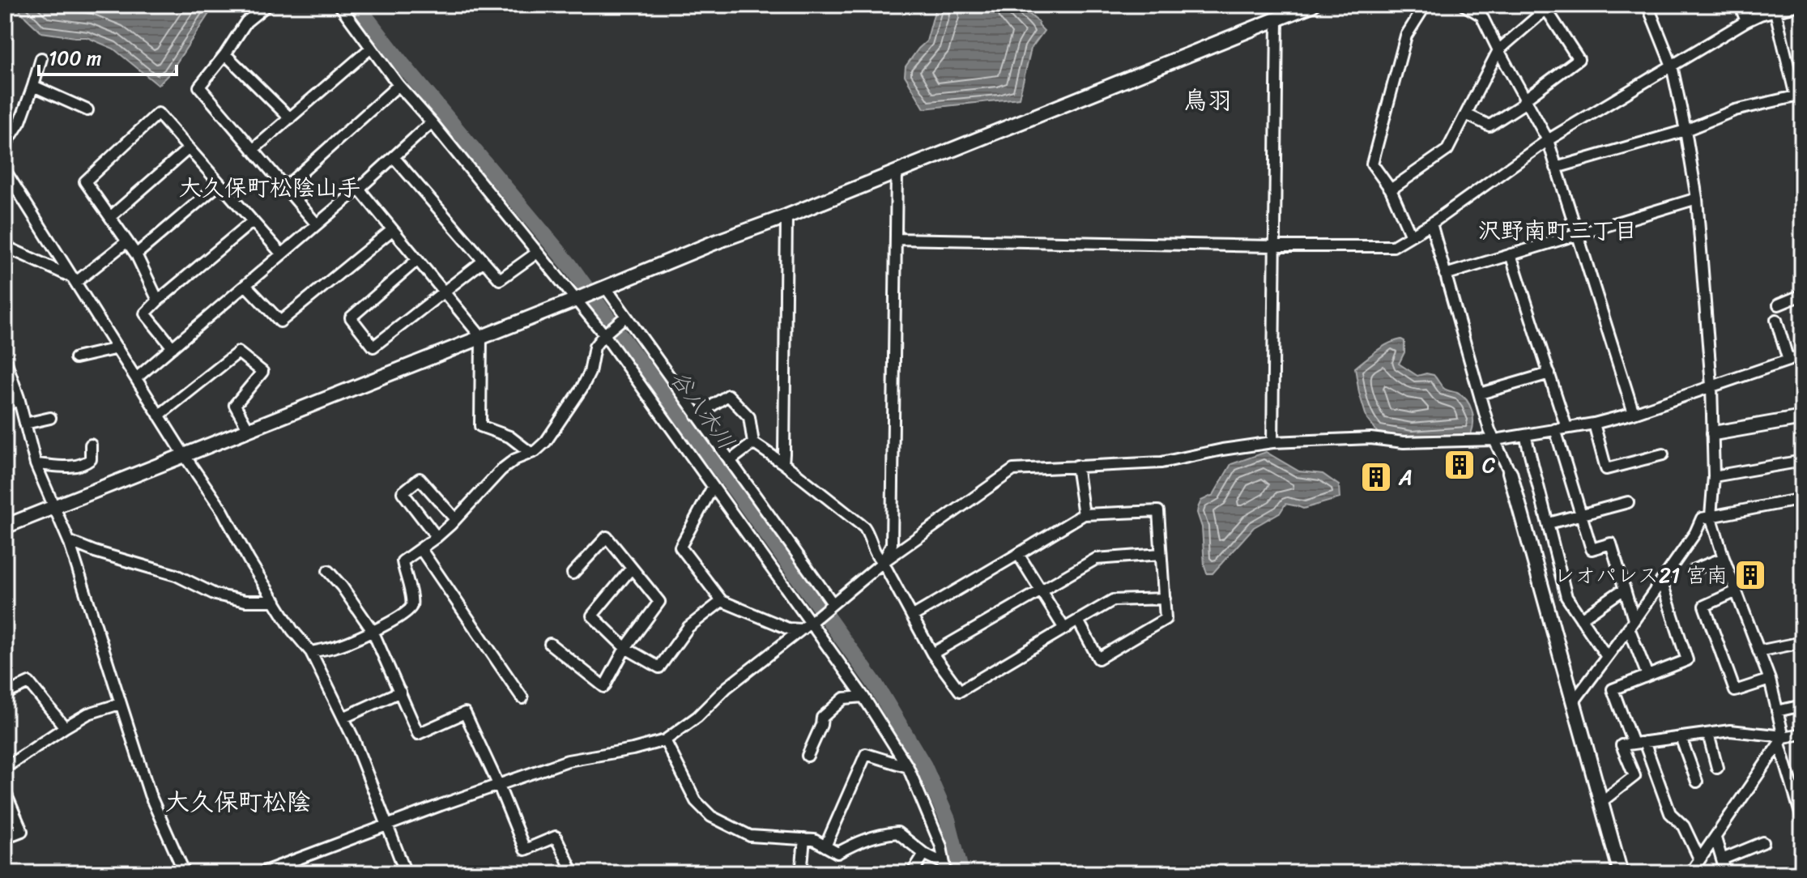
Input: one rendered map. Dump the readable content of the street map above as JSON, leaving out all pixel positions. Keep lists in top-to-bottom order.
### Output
{
  "districts": [
    "鳥羽",
    "大久保町松陰山手",
    "沢野南町三丁目",
    "大久保町松陰"
  ],
  "water": ["谷八木川"],
  "places": {
    "building": ["C", "A", "レオパレス21 宮南"]
  },
  "scale_bar": "100 m"
}
